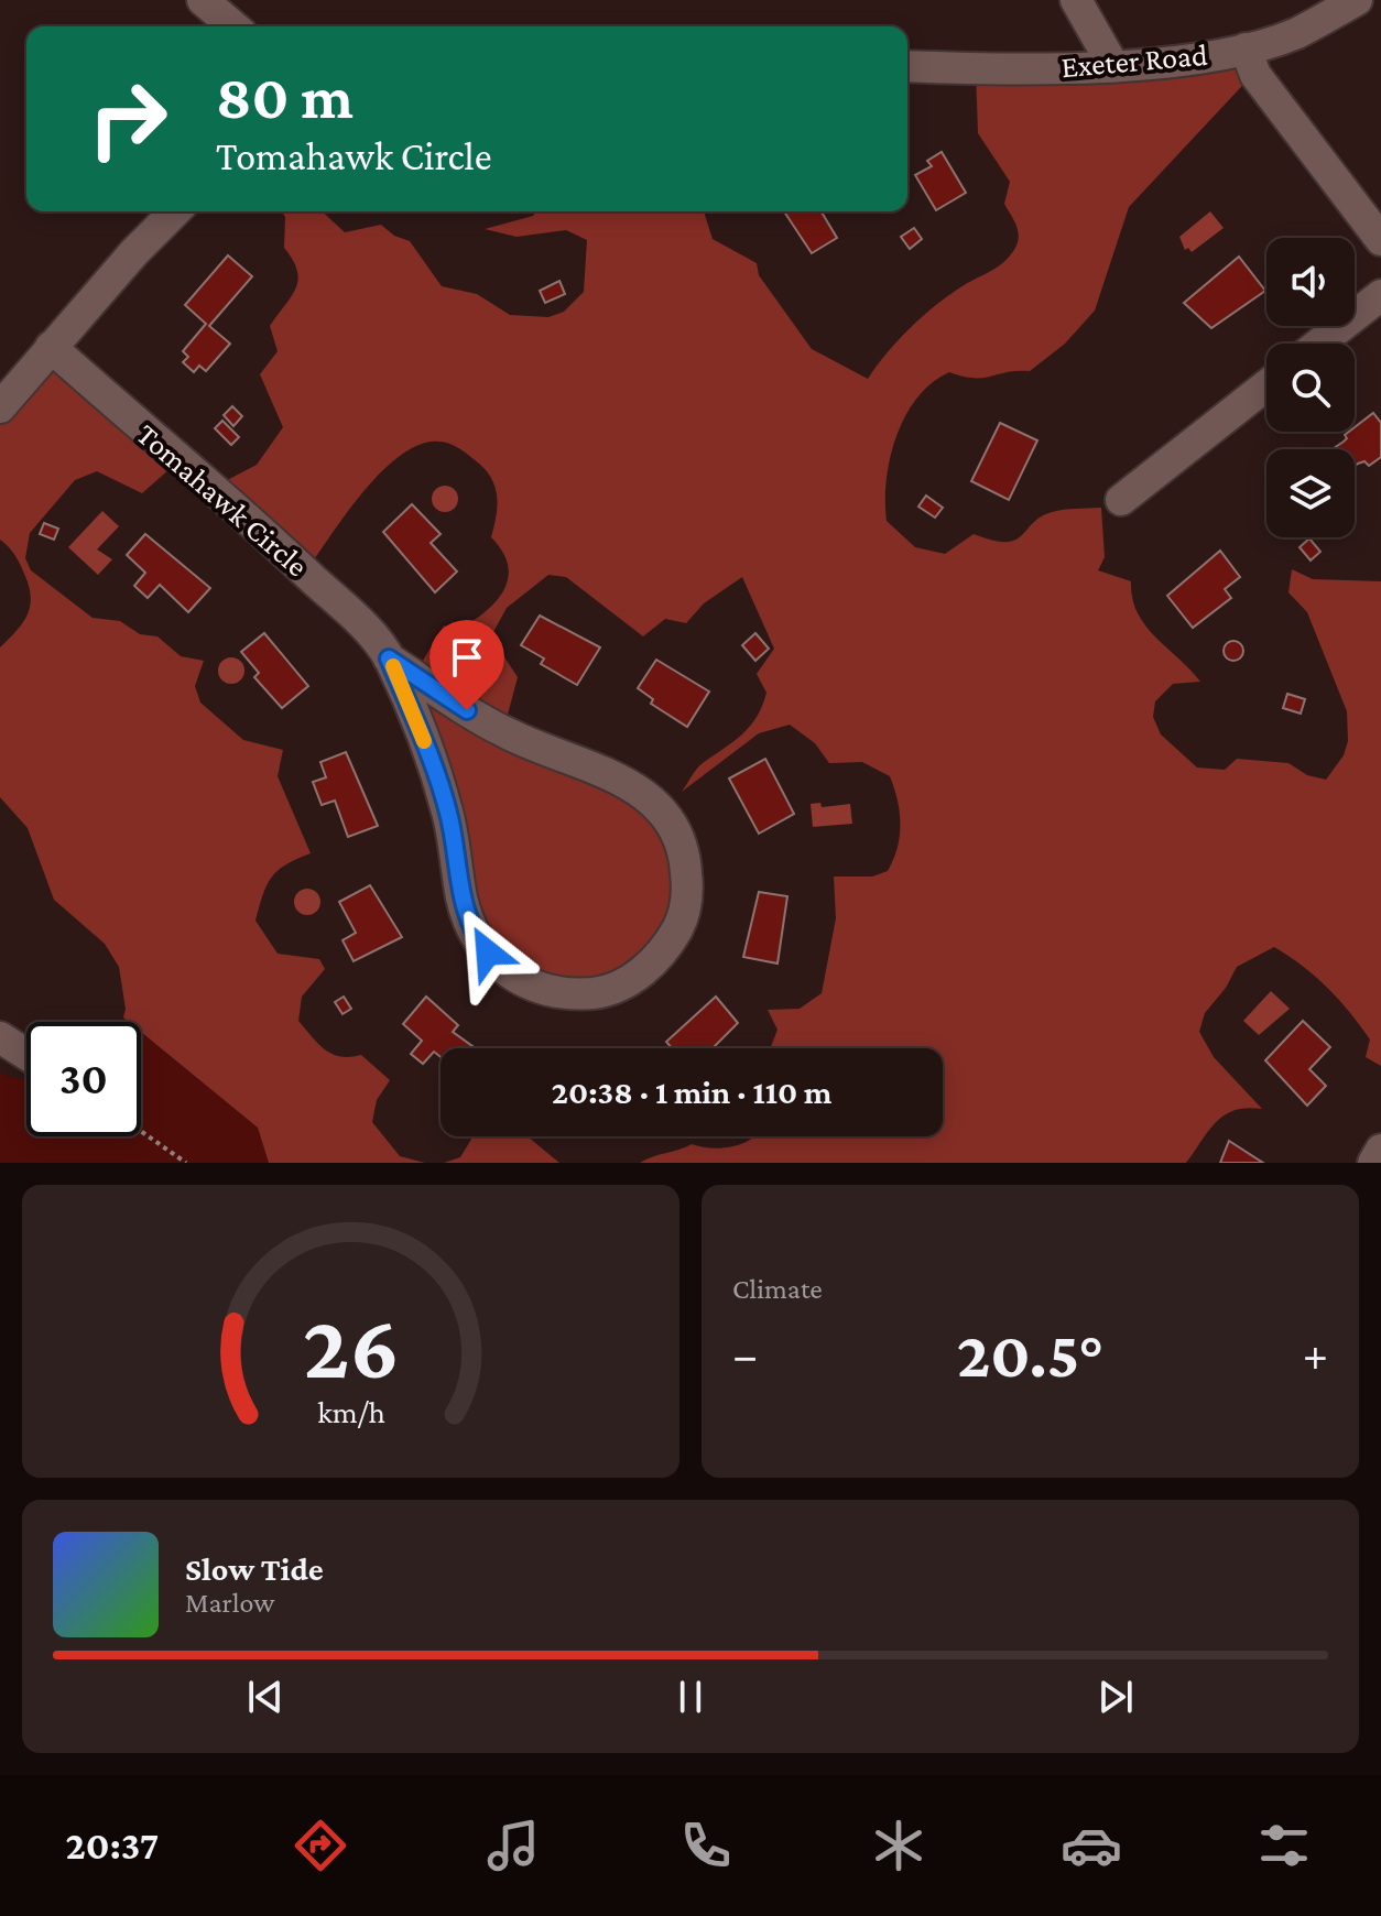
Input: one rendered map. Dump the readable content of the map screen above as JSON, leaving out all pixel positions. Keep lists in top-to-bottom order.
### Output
{
  "streets": {
    "street": ["Exeter Road", "Tomahawk Circle"]
  },
  "page": {
    "turn": ["80 m", "Tomahawk Circle"],
    "limit": "30",
    "trip": "20:38 · 1 min · 110 m",
    "tile": "Climate",
    "heat": ["−", "20.5°", "+"],
    "song": ["Slow Tide", "Marlow"],
    "tabs": "20:37",
    "gauge": ["26", "km/h"]
  }
}
